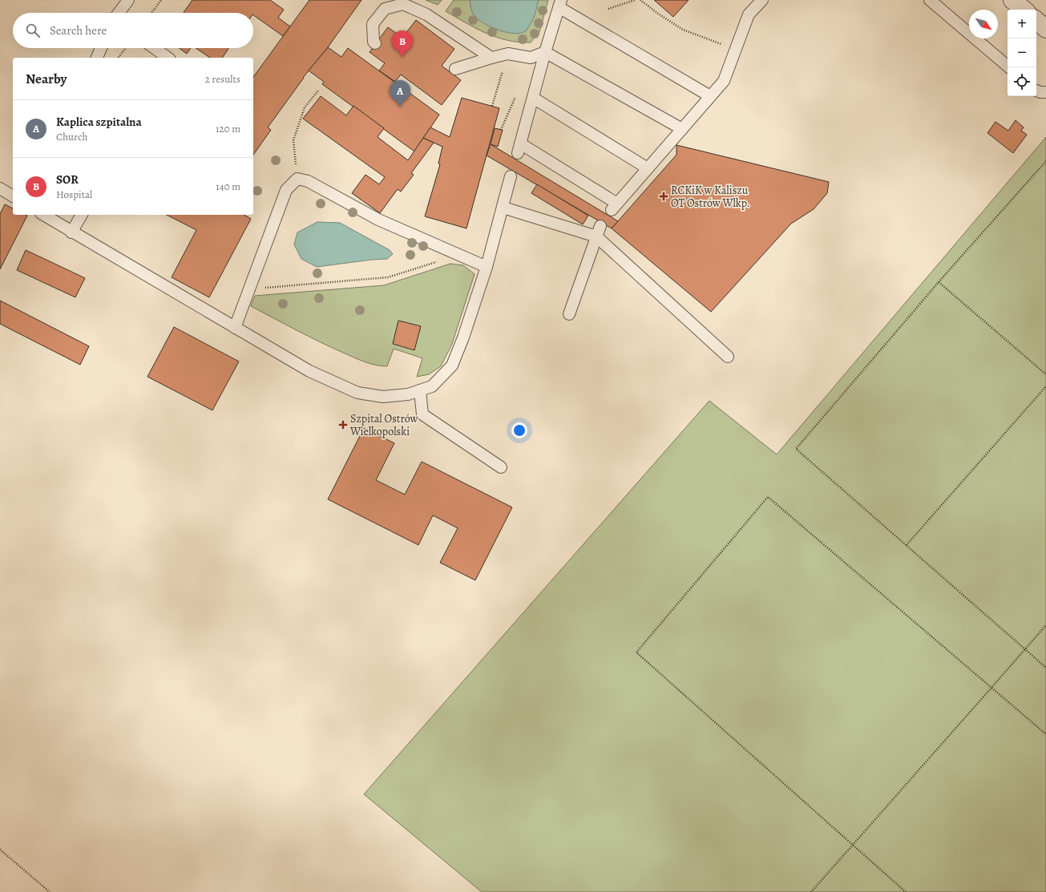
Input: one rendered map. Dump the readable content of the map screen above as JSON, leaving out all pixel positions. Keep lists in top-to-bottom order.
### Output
{
  "places": {
    "health": ["RCKiK w Kaliszu OT Ostrów Wlkp.", "Szpital Ostrów Wielkopolski"]
  },
  "north": "bottom right",
  "page": {
    "map_buttons": ["+", "−"],
    "search": "Search here",
    "pins": ["B", "A"],
    "heading": ["Nearby", "2 results"],
    "list": [
      {
        "mark": "A",
        "name": "Kaplica szpitalna",
        "note": "Church",
        "value": "120 m"
      },
      {
        "mark": "B",
        "name": "SOR",
        "note": "Hospital",
        "value": "140 m"
      }
    ]
  }
}
